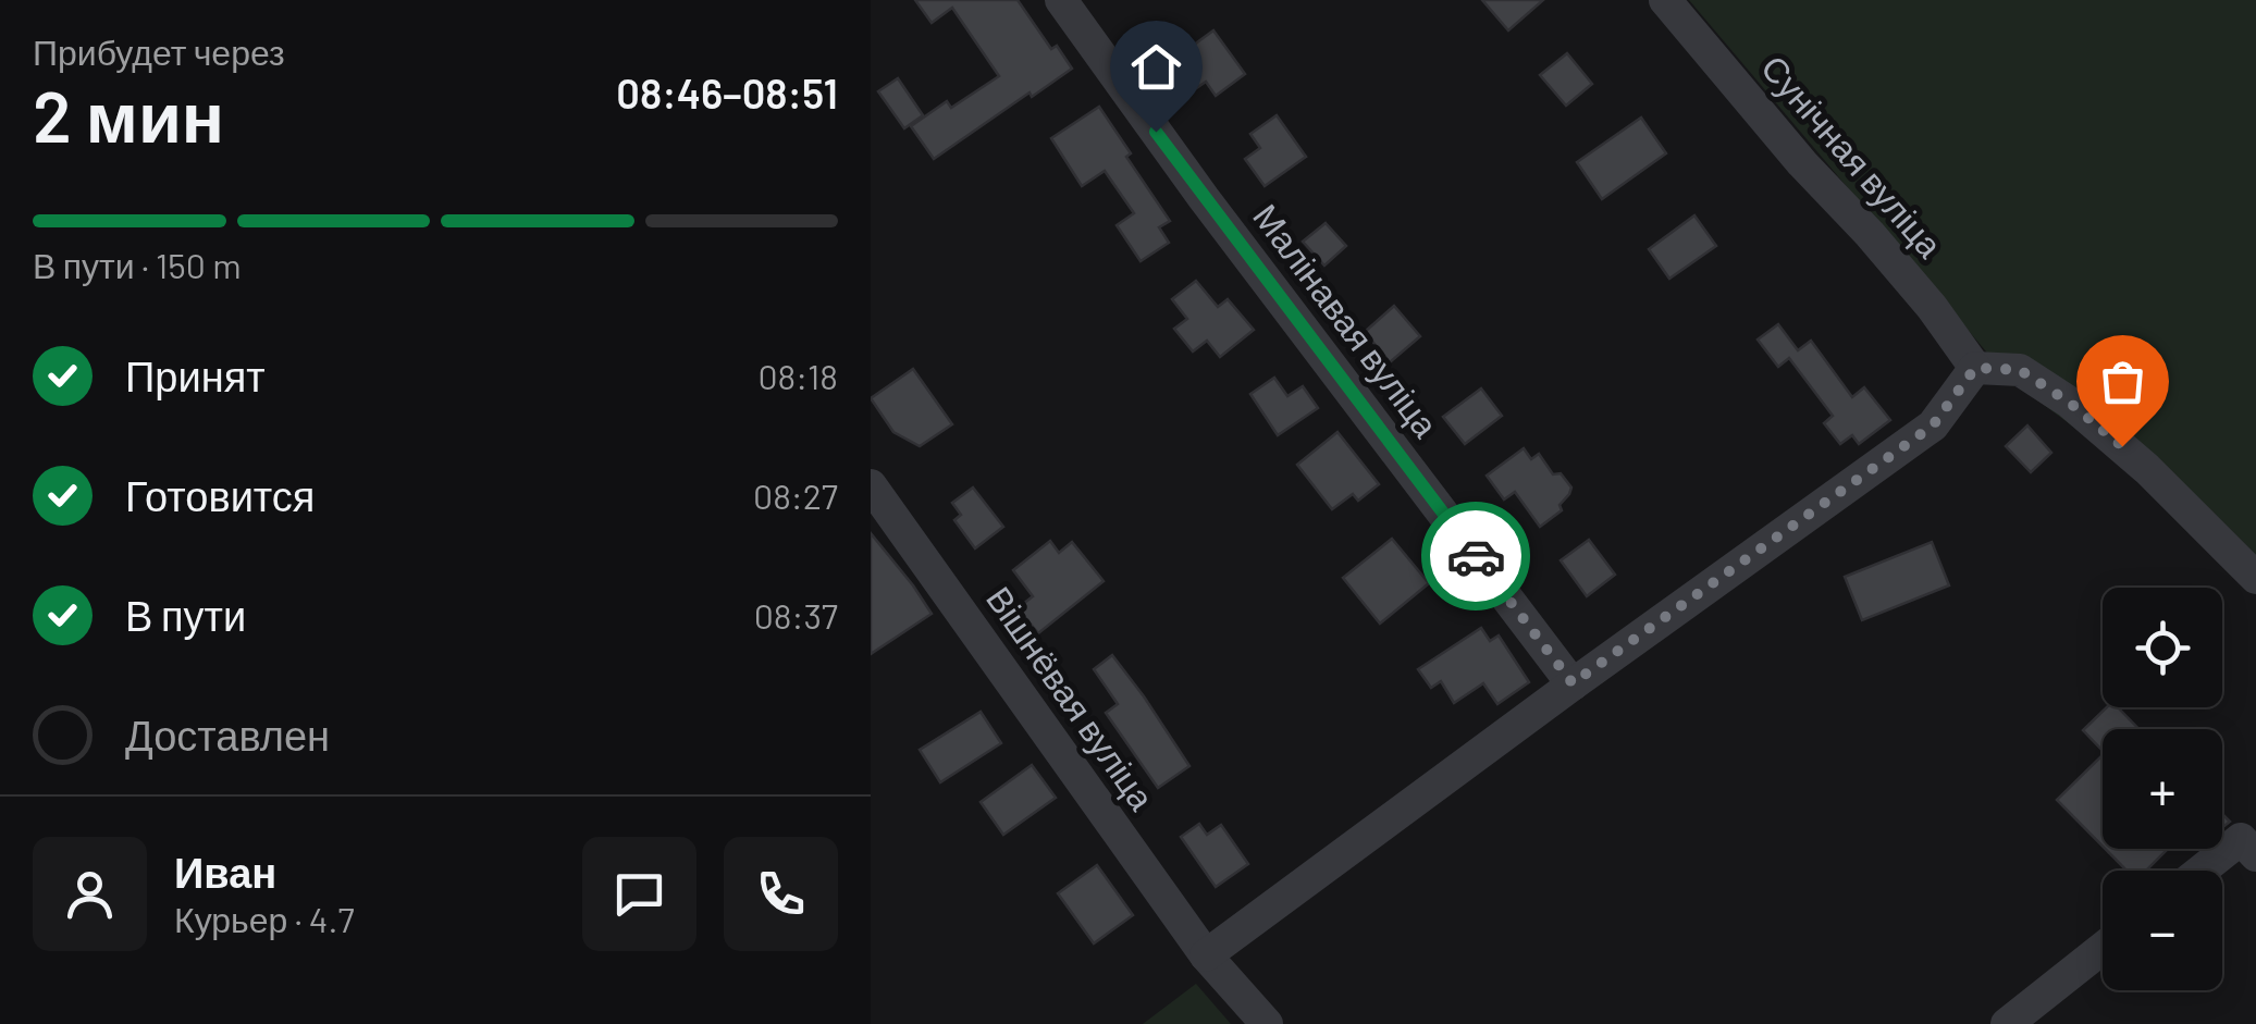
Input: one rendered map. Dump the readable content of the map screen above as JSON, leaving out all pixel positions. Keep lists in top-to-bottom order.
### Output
{
  "streets": {
    "street": ["Сунічная вуліца", "Малінавая вуліца", "Вішнёвая вуліца"]
  },
  "page": {
    "heading": ["2 мин", "Прибудет через", "08:46–08:51"],
    "panel": ["Иван", "Курьер · 4.7"],
    "bar": "В пути · 150 m",
    "list": [
      ["Принят", "08:18"],
      ["Готовится", "08:27"],
      ["В пути", "08:37"],
      "Доставлен"
    ],
    "map_buttons": ["+", "−"]
  }
}
